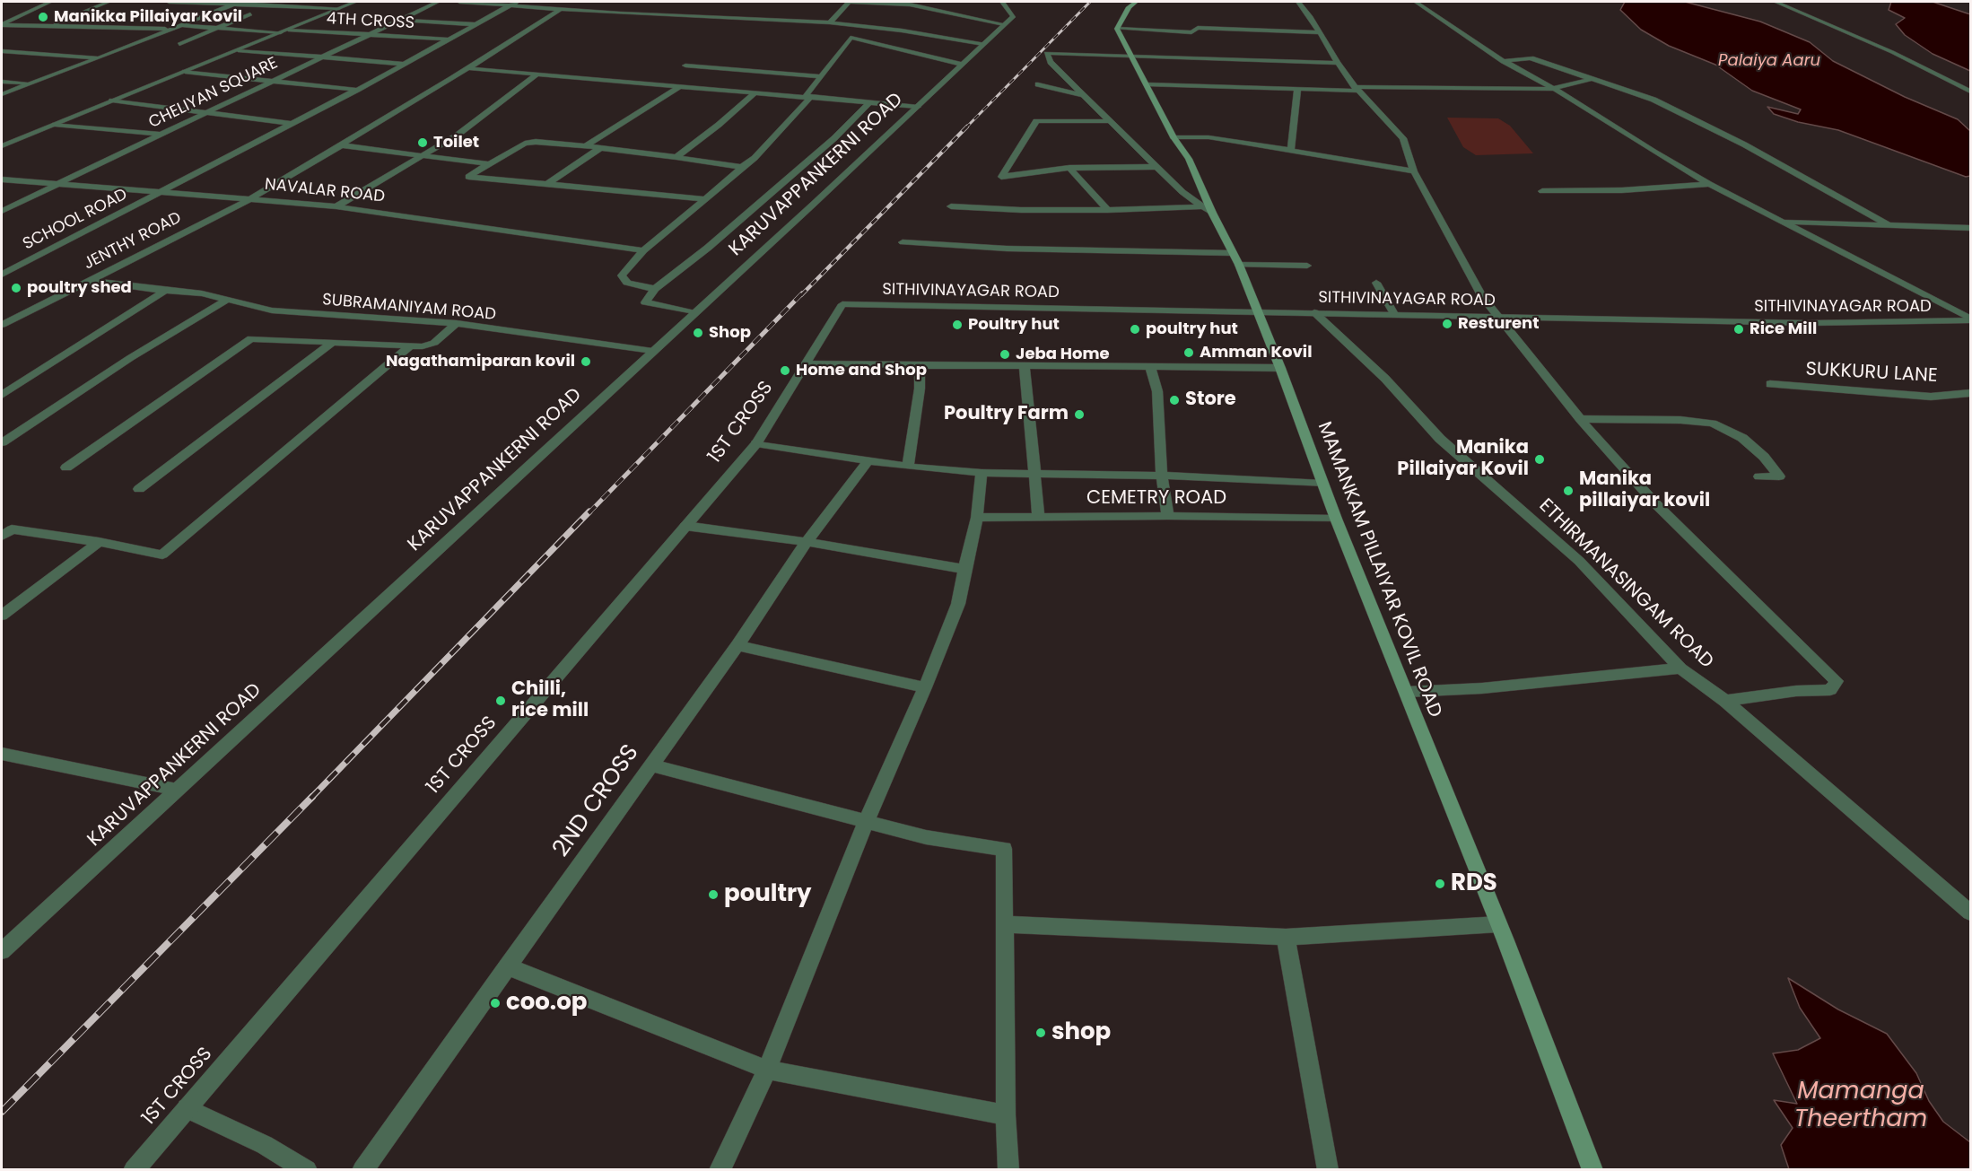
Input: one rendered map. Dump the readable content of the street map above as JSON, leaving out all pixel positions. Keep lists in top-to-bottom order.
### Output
{
  "streets": {
    "main road": ["MAMANKAM PILLAIYAR KOVIL ROAD"],
    "street": [
      "4TH CROSS",
      "CHELIYAN SQUARE",
      "KARUVAPPANKERNI ROAD",
      "NAVALAR ROAD",
      "SCHOOL ROAD",
      "JENTHY ROAD",
      "SITHIVINAYAGAR ROAD",
      "SUBRAMANIYAM ROAD",
      "SUKKURU LANE",
      "1ST CROSS",
      "CEMETRY ROAD",
      "ETHIRMANASINGAM ROAD",
      "2ND CROSS"
    ]
  },
  "crossings": [
    ["4TH CROSS", "CHELIYAN SQUARE"],
    ["4TH CROSS", "SCHOOL ROAD"],
    ["CHELIYAN SQUARE", "NAVALAR ROAD"],
    ["KARUVAPPANKERNI ROAD", "SUBRAMANIYAM ROAD"],
    ["NAVALAR ROAD", "SCHOOL ROAD"],
    ["NAVALAR ROAD", "JENTHY ROAD"],
    ["JENTHY ROAD", "SUBRAMANIYAM ROAD"],
    ["SITHIVINAYAGAR ROAD", "1ST CROSS"],
    ["SITHIVINAYAGAR ROAD", "MAMANKAM PILLAIYAR KOVIL ROAD"],
    ["SITHIVINAYAGAR ROAD", "ETHIRMANASINGAM ROAD"],
    ["CEMETRY ROAD", "MAMANKAM PILLAIYAR KOVIL ROAD"]
  ],
  "water": ["Palaiya Aaru", "Mamanga Theertham"],
  "places": [
    "Manikka Pillaiyar Kovil",
    "Toilet",
    "poultry shed",
    "Resturent",
    "Poultry hut",
    "poultry hut",
    "Rice Mill",
    "Shop",
    "Amman Kovil",
    "Jeba Home",
    "Nagathamiparan kovil",
    "Home and Shop",
    "Store",
    "Poultry Farm",
    "Manika Pillaiyar Kovil",
    "Manika pillaiyar kovil",
    "Chilli, rice mill",
    "RDS",
    "poultry",
    "coo.op",
    "shop"
  ]
}
